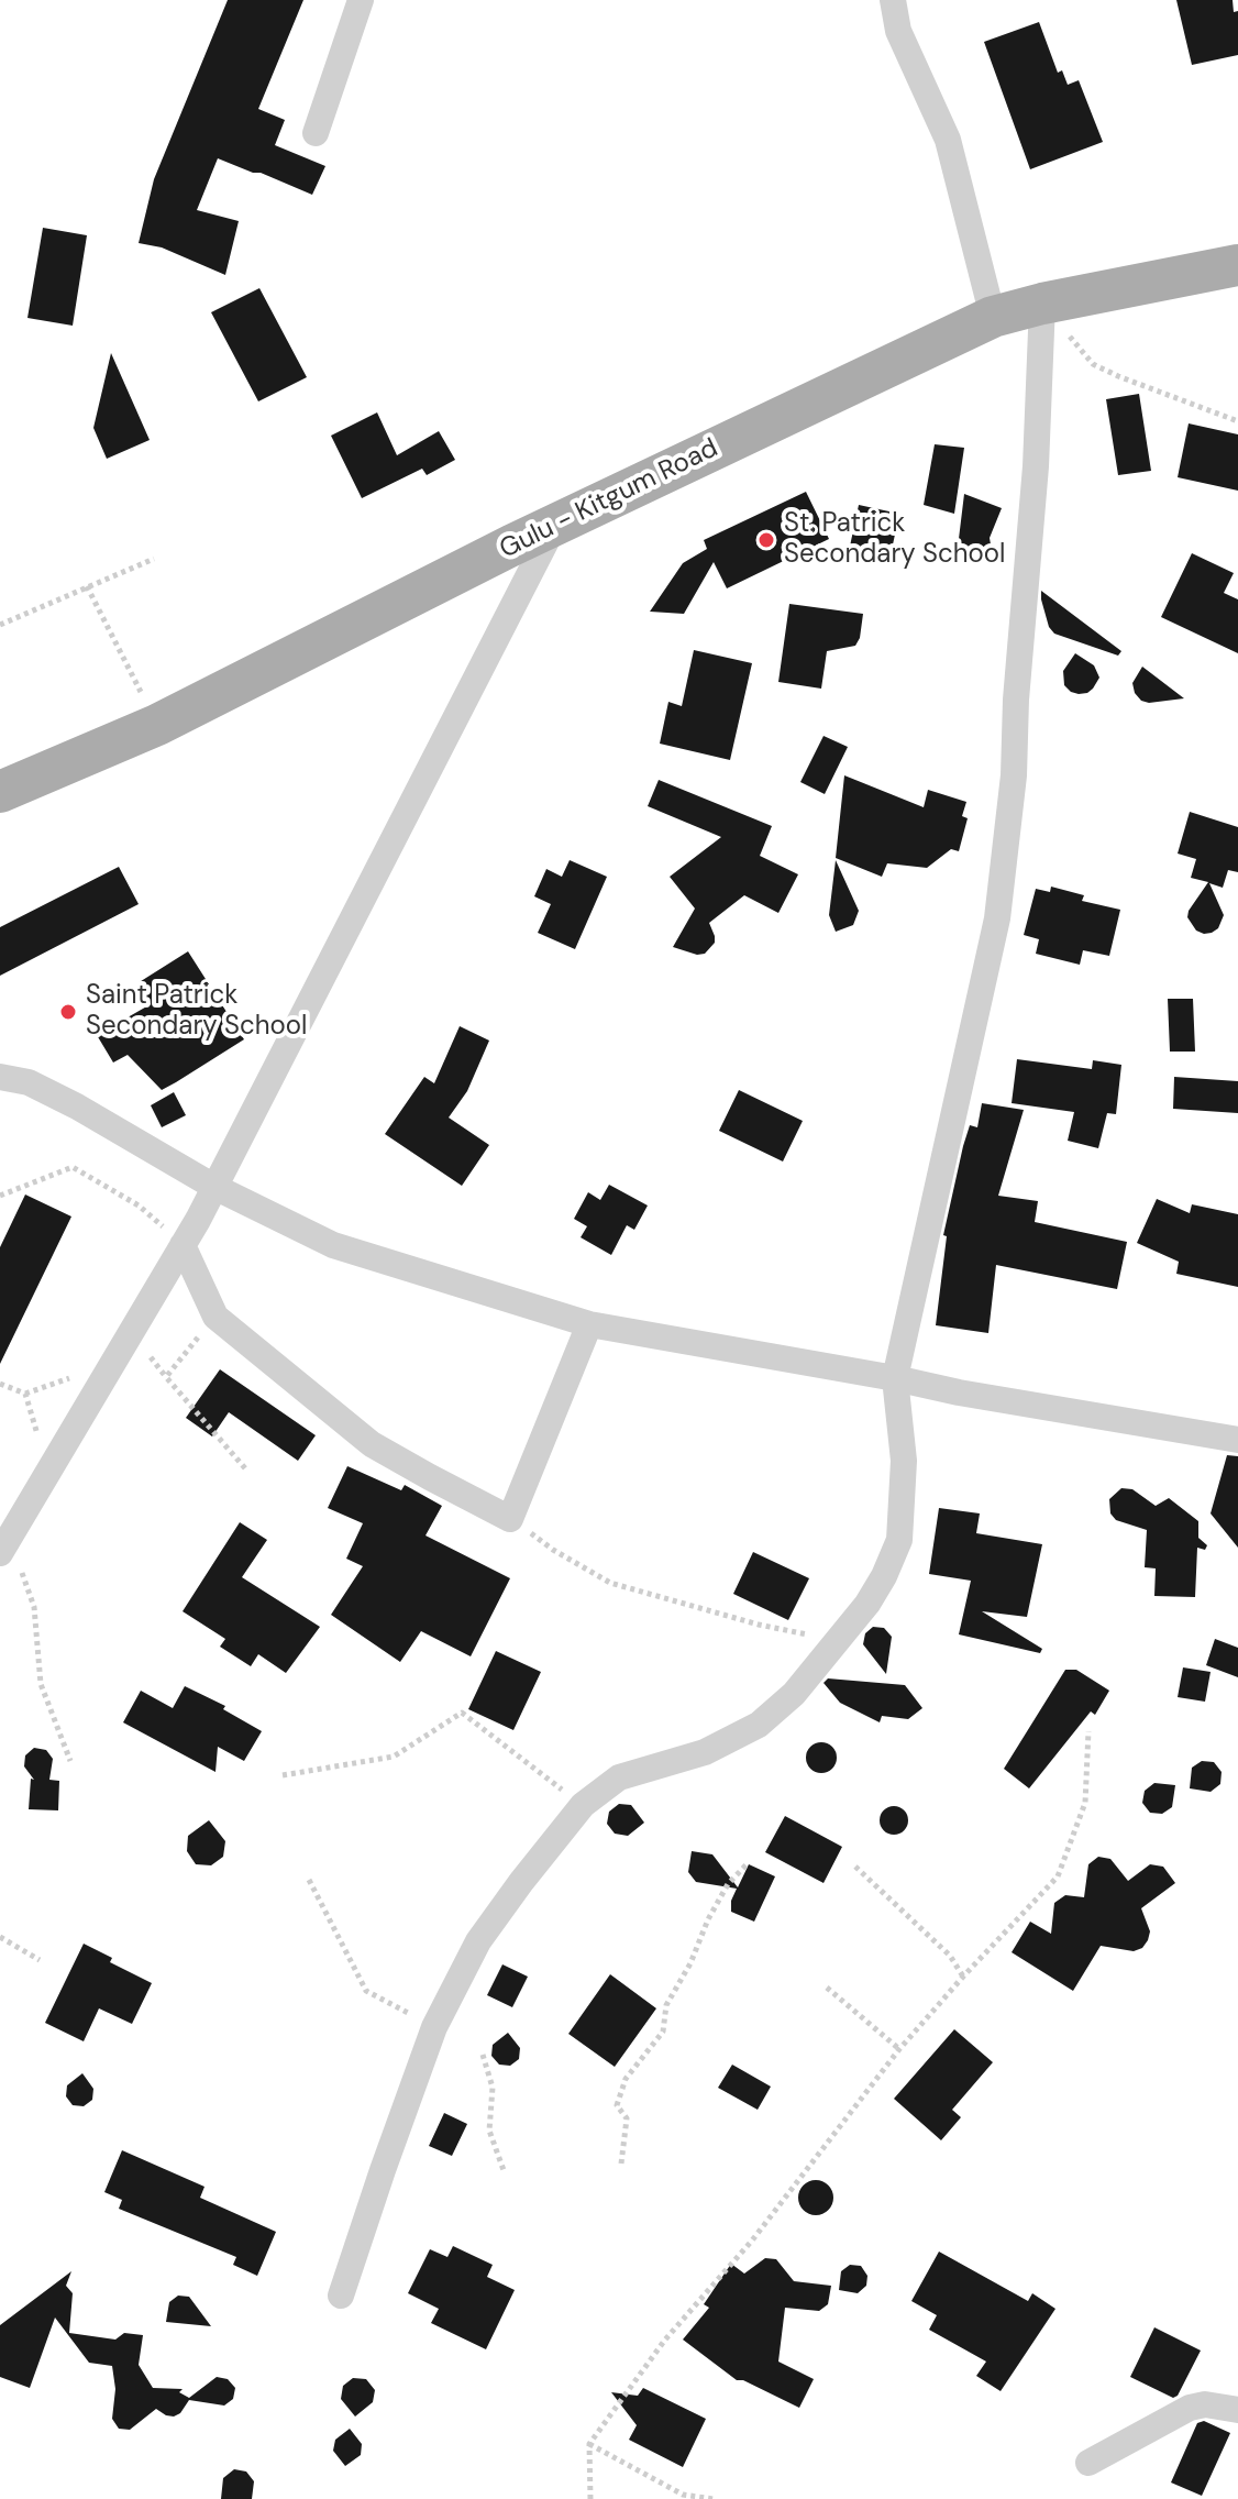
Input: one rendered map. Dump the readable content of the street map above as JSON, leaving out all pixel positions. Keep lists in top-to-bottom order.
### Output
{
  "streets": {
    "main road": ["Gulu - Kitgum Road"]
  },
  "places": ["St. Patrick Secondary School", "Saint Patrick Secondary School"]
}
